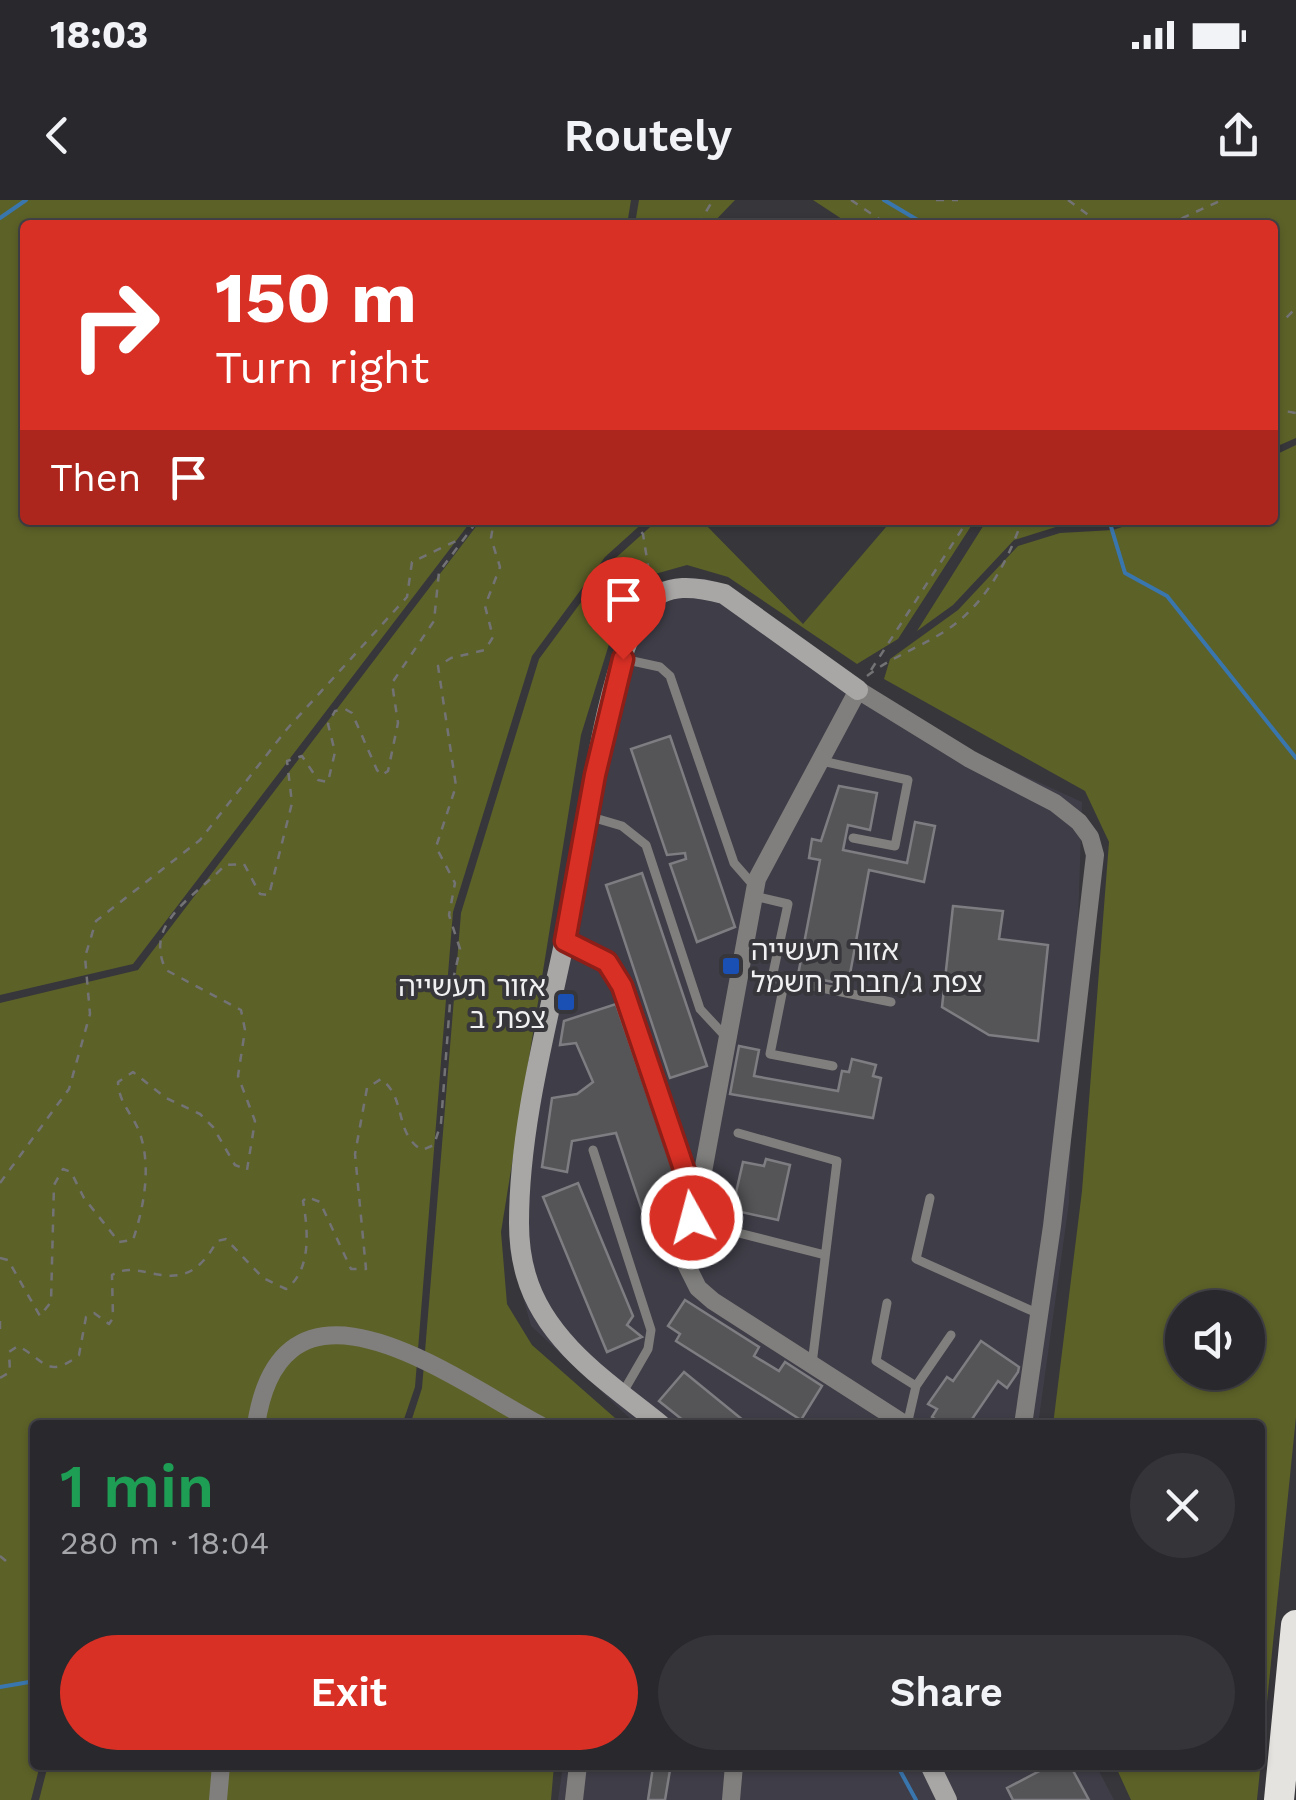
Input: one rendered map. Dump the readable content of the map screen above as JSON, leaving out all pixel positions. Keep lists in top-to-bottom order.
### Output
{
  "places": {
    "transit": ["אזור תעשייה צפת ג/חברת חשמל", "אזור תעשייה צפת ב"]
  },
  "page": {
    "status": "18:03",
    "header": "Routely",
    "turn": ["150 m", "Turn right"],
    "then": "Then",
    "heading": ["1 min", "280 m · 18:04"],
    "buttons": ["Exit", "Share"]
  }
}
